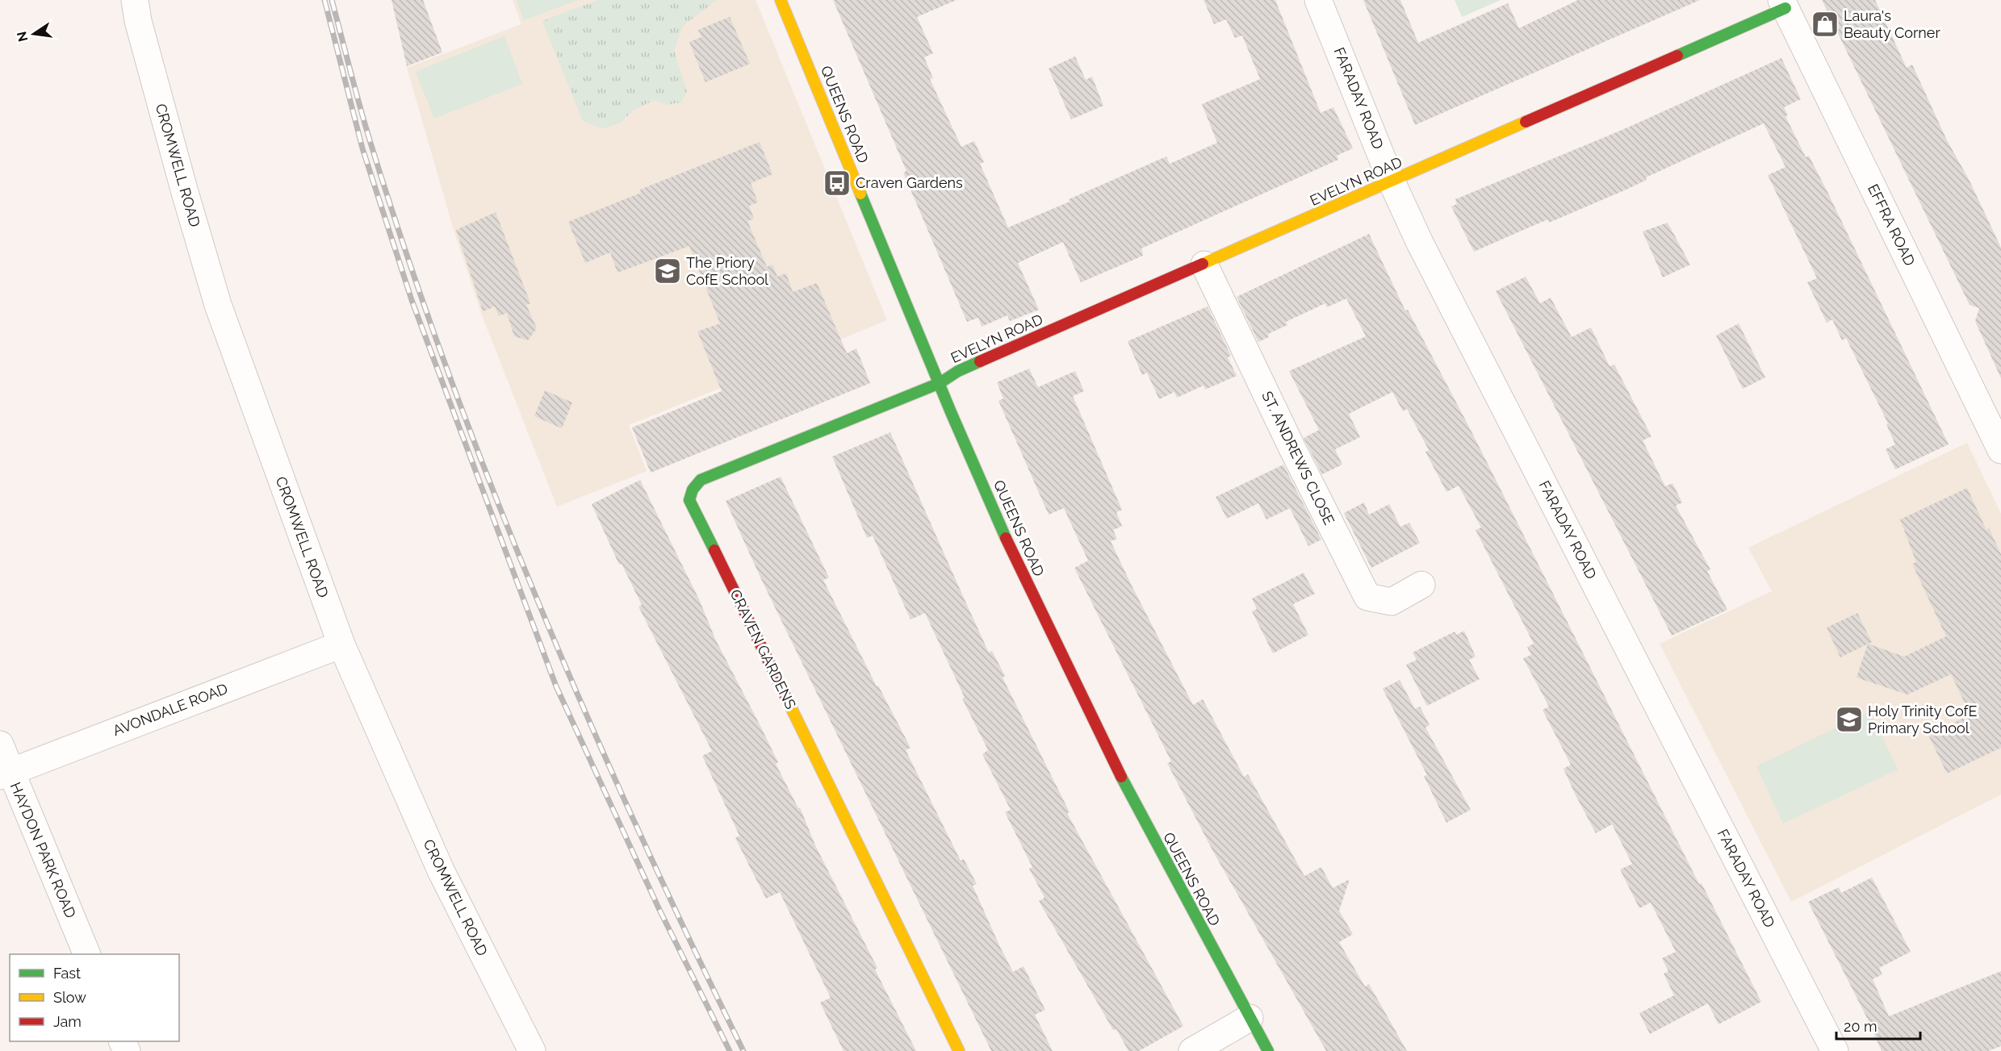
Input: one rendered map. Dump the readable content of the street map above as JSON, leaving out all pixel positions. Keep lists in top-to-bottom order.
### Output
{
  "streets": {
    "street": [
      "FARADAY ROAD",
      "QUEENS ROAD",
      "CROMWELL ROAD",
      "EVELYN ROAD",
      "EFFRA ROAD",
      "ST. ANDREWS CLOSE",
      "CRAVEN GARDENS",
      "AVONDALE ROAD",
      "HAYDON PARK ROAD"
    ]
  },
  "crossings": [
    ["FARADAY ROAD", "EVELYN ROAD"],
    ["QUEENS ROAD", "EVELYN ROAD"],
    ["QUEENS ROAD", "CRAVEN GARDENS"],
    ["CROMWELL ROAD", "AVONDALE ROAD"],
    ["EVELYN ROAD", "EFFRA ROAD"],
    ["EVELYN ROAD", "ST. ANDREWS CLOSE"],
    ["EVELYN ROAD", "CRAVEN GARDENS"],
    ["AVONDALE ROAD", "HAYDON PARK ROAD"]
  ],
  "places": {
    "shop": ["Laura's Beauty Corner"],
    "bus stop": ["Craven Gardens"],
    "school or university": ["The Priory CofE School", "Holy Trinity CofE Primary School"]
  },
  "legend": ["Fast", "Slow", "Jam"],
  "scale_bar": "20 m",
  "north": "left"
}
